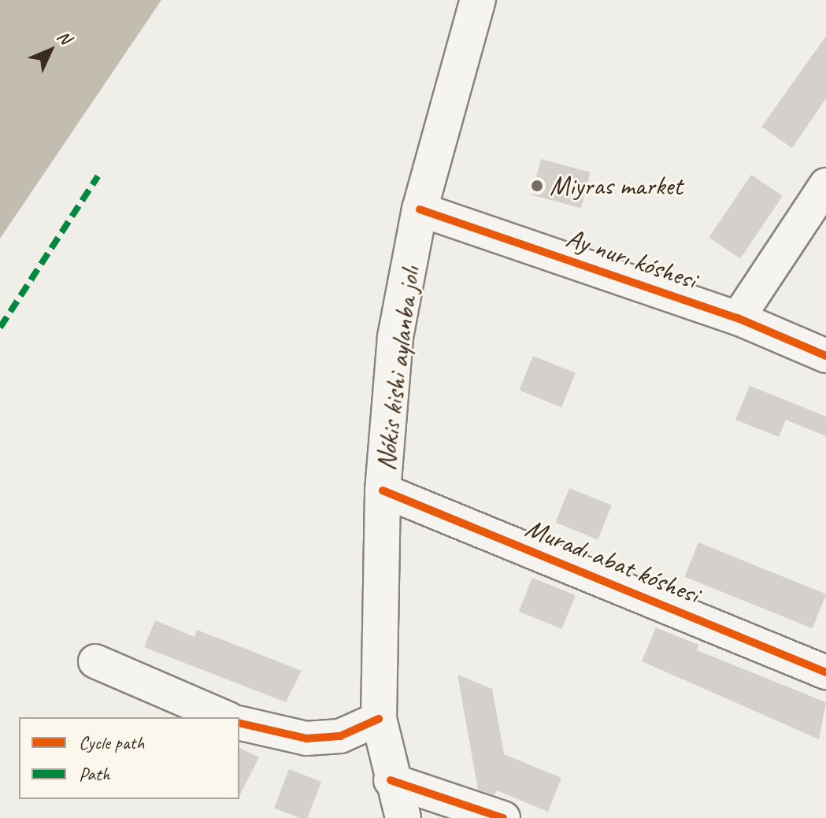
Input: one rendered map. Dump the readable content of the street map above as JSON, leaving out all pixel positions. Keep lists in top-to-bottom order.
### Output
{
  "streets": {
    "main road": ["Nókis kishi aylanba jolı"],
    "street": ["Ay nurı kóshesi", "Muradı abat kóshesi"]
  },
  "crossings": [
    ["Ay nurı kóshesi", "Nókis kishi aylanba jolı"],
    ["Nókis kishi aylanba jolı", "Muradı abat kóshesi"]
  ],
  "places": ["Miyras market"],
  "legend": ["Cycle path", "Path"],
  "north": "top right"
}
